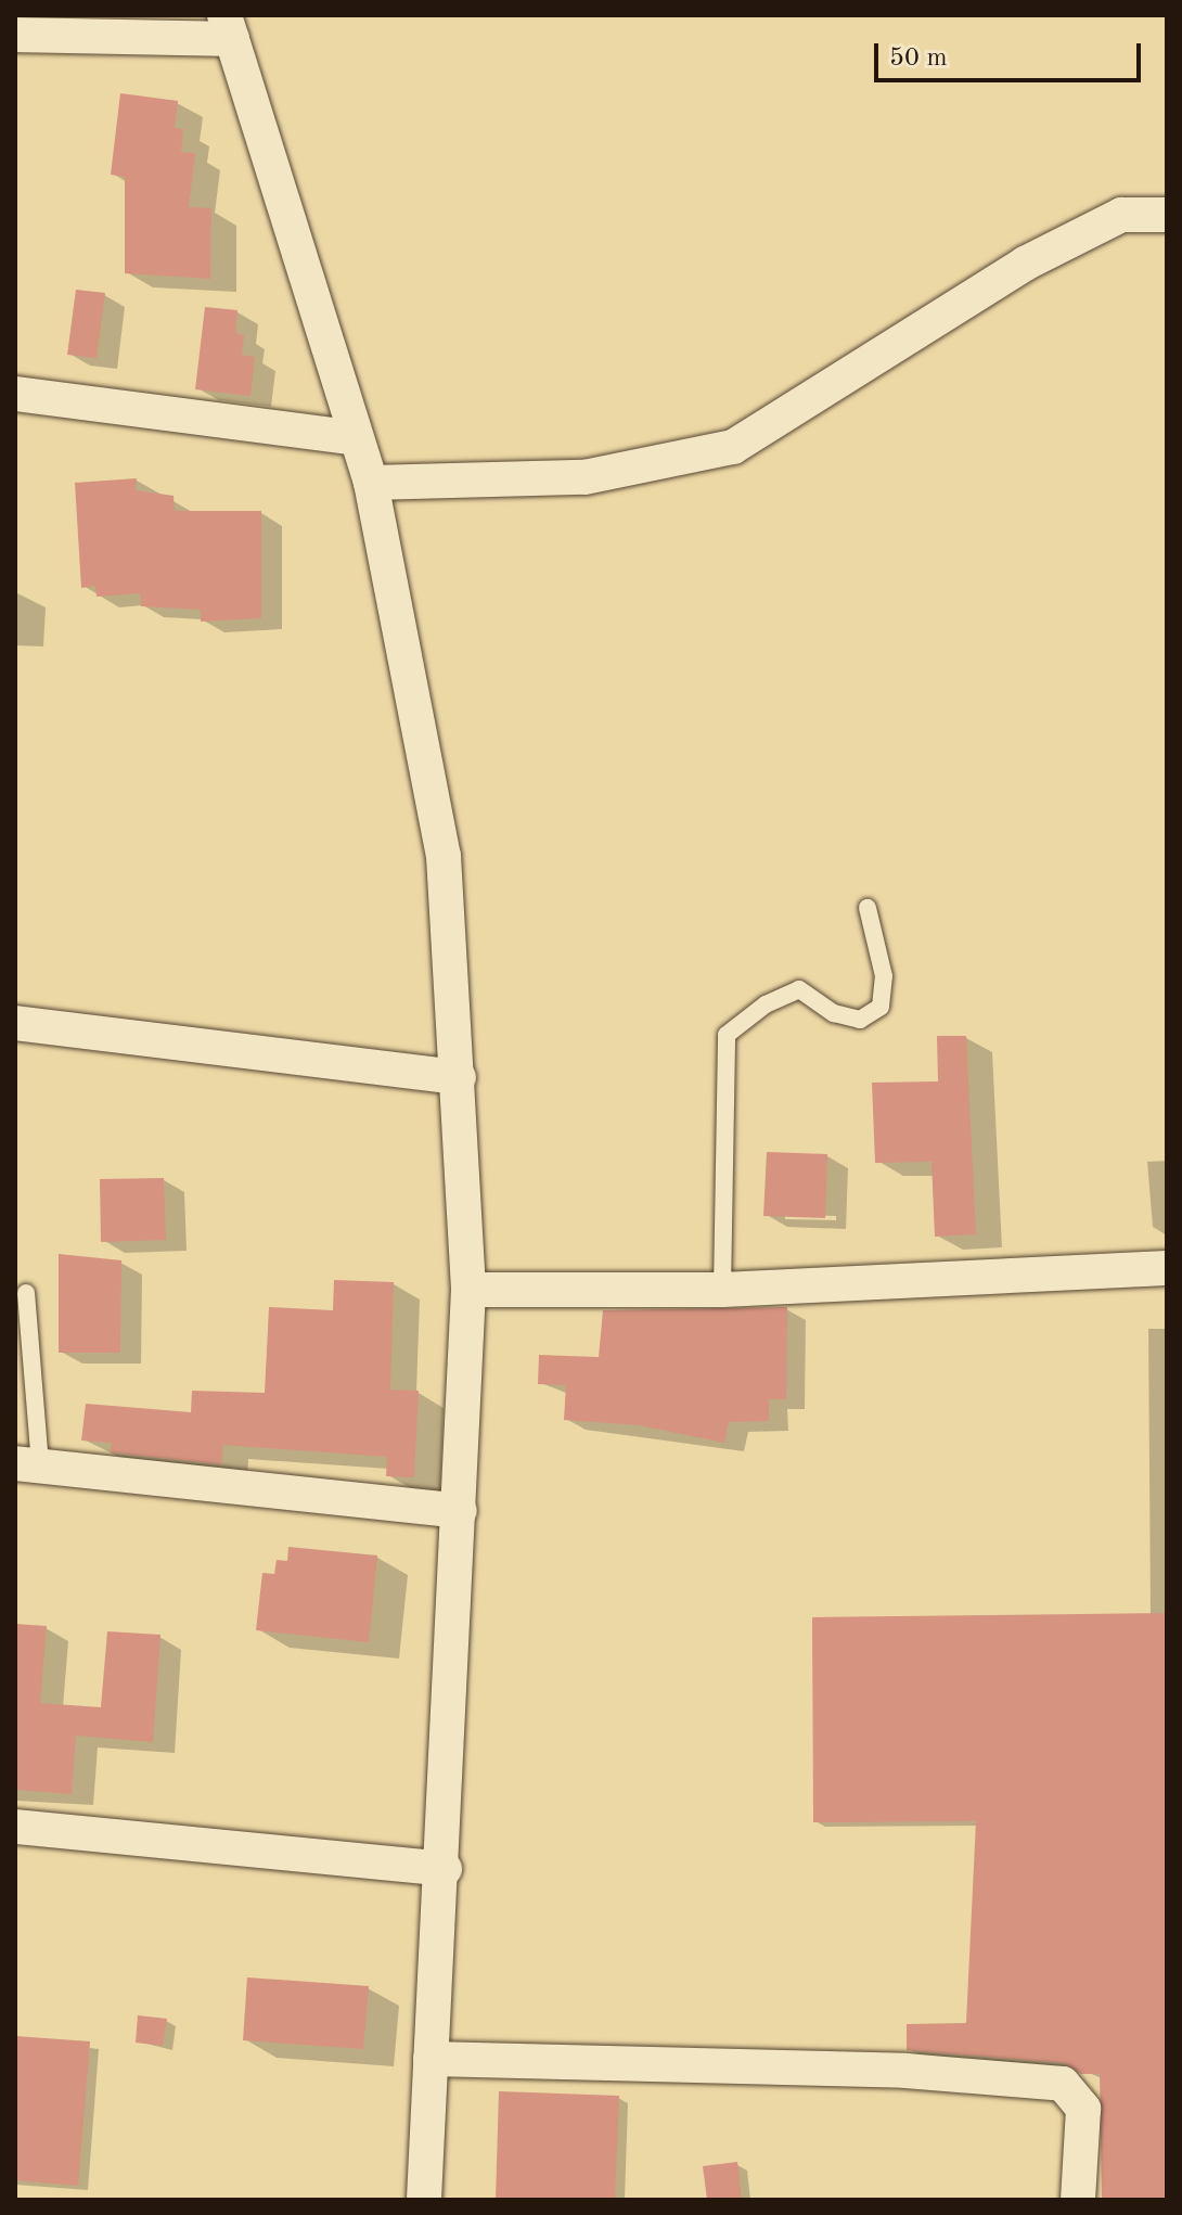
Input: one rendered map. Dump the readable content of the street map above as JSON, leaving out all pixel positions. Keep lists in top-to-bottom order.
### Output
{
  "scale_bar": "50 m"
}
